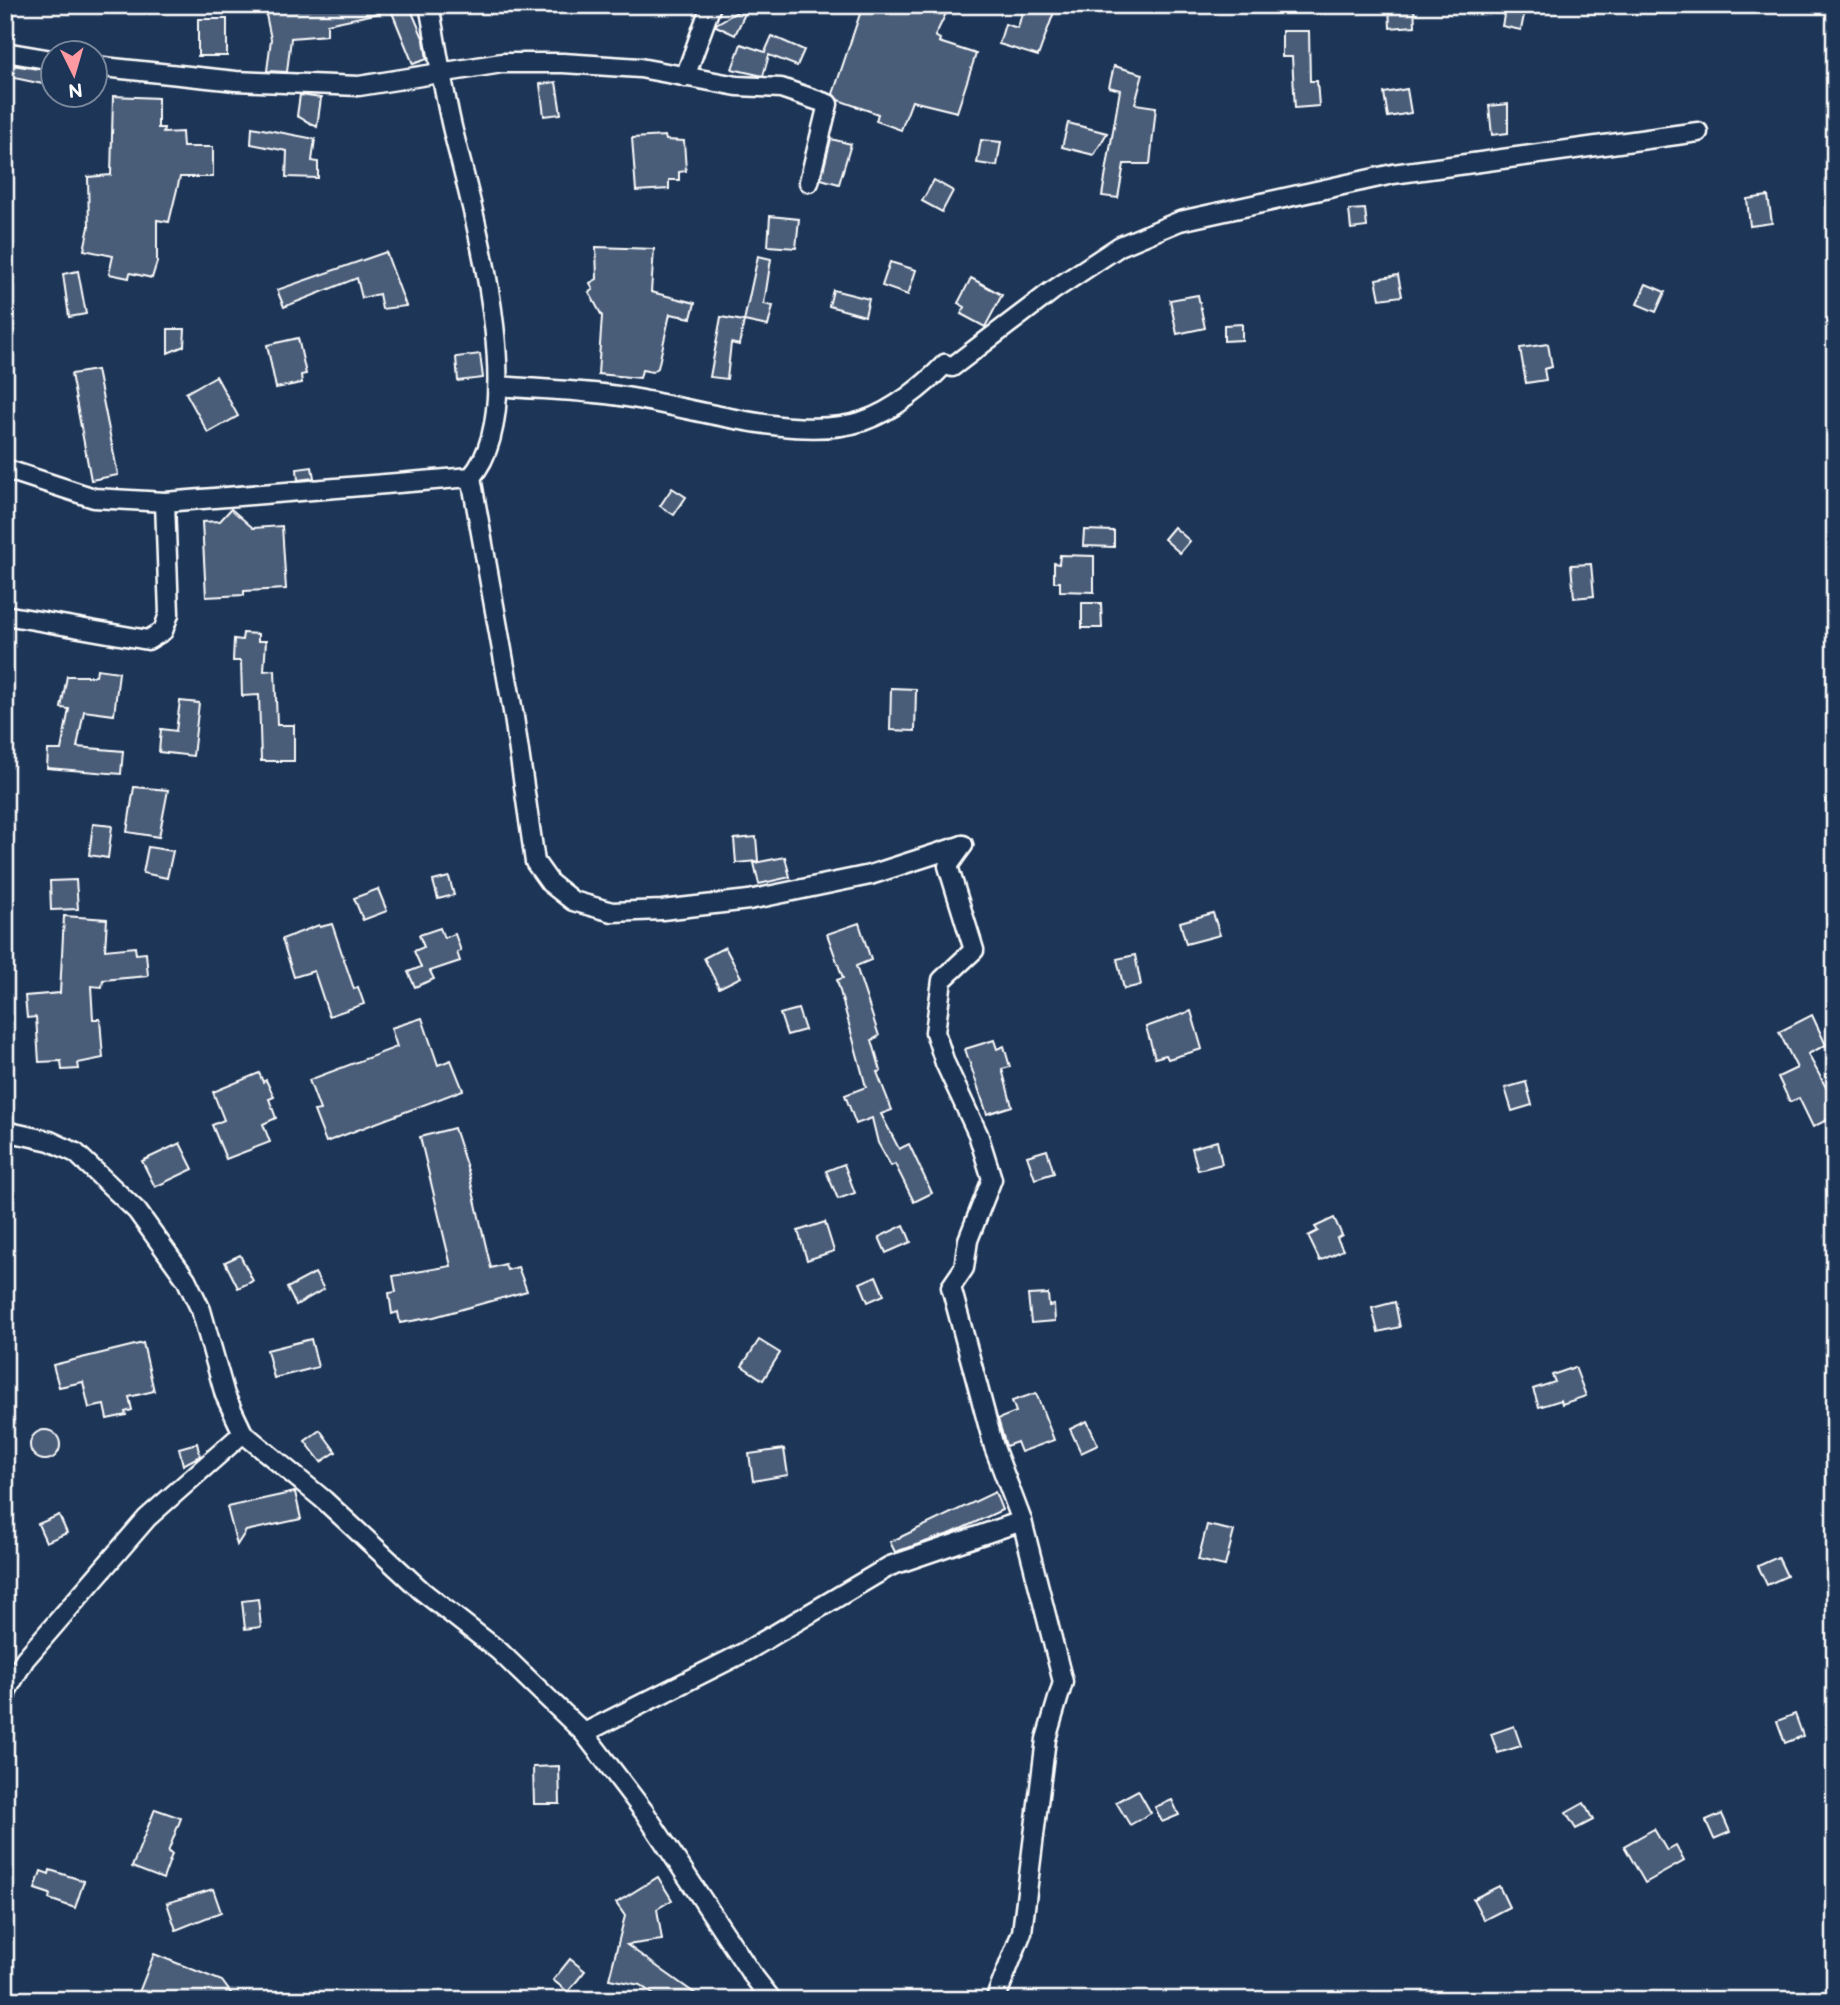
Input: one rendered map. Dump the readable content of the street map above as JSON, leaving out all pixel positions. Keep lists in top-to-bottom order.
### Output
{
  "north": "bottom"
}
